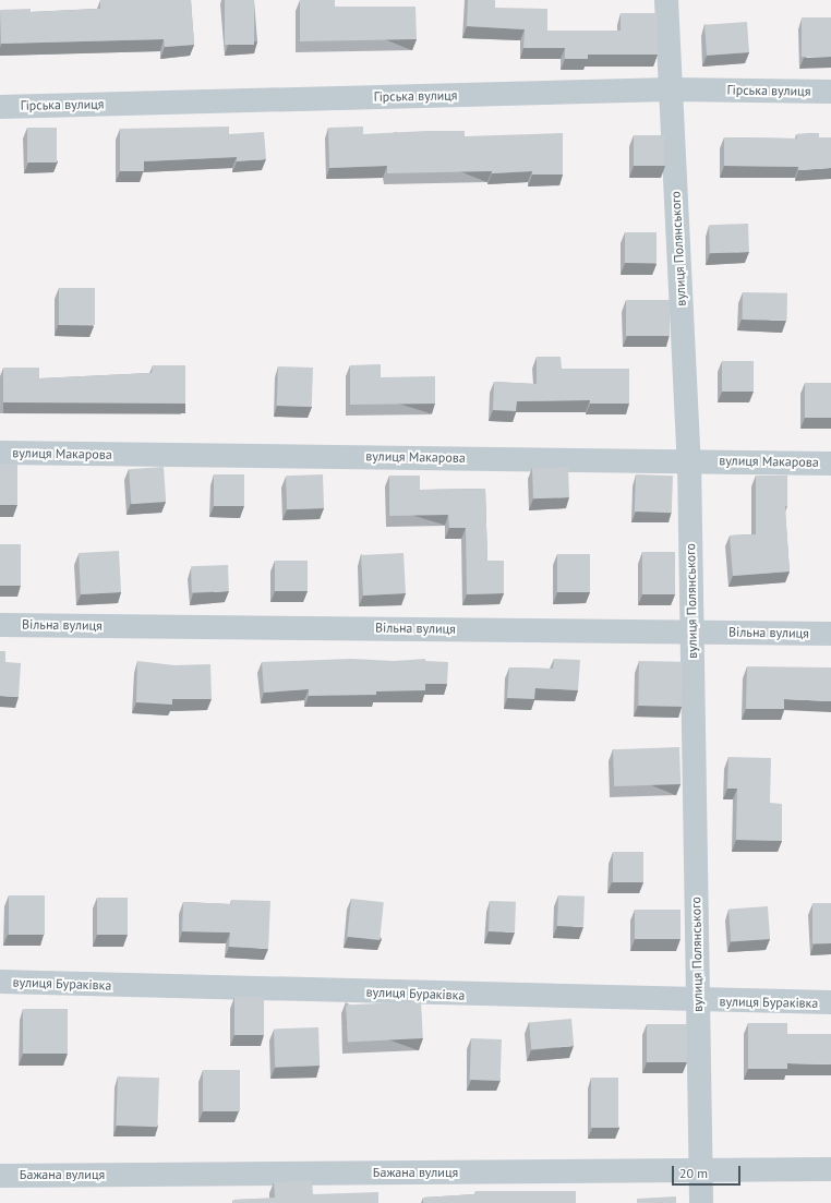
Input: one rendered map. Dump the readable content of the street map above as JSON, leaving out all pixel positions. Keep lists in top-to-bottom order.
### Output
{
  "streets": {
    "street": [
      "Гірська вулиця",
      "вулиця Полянського",
      "вулиця Макарова",
      "Вільна вулиця",
      "вулиця Бураківка",
      "Бажана вулиця"
    ]
  },
  "crossings": [
    ["Гірська вулиця", "вулиця Полянського"],
    ["вулиця Полянського", "вулиця Макарова"],
    ["вулиця Полянського", "Вільна вулиця"],
    ["вулиця Полянського", "вулиця Бураківка"],
    ["вулиця Полянського", "Бажана вулиця"]
  ],
  "scale_bar": "20 m"
}
